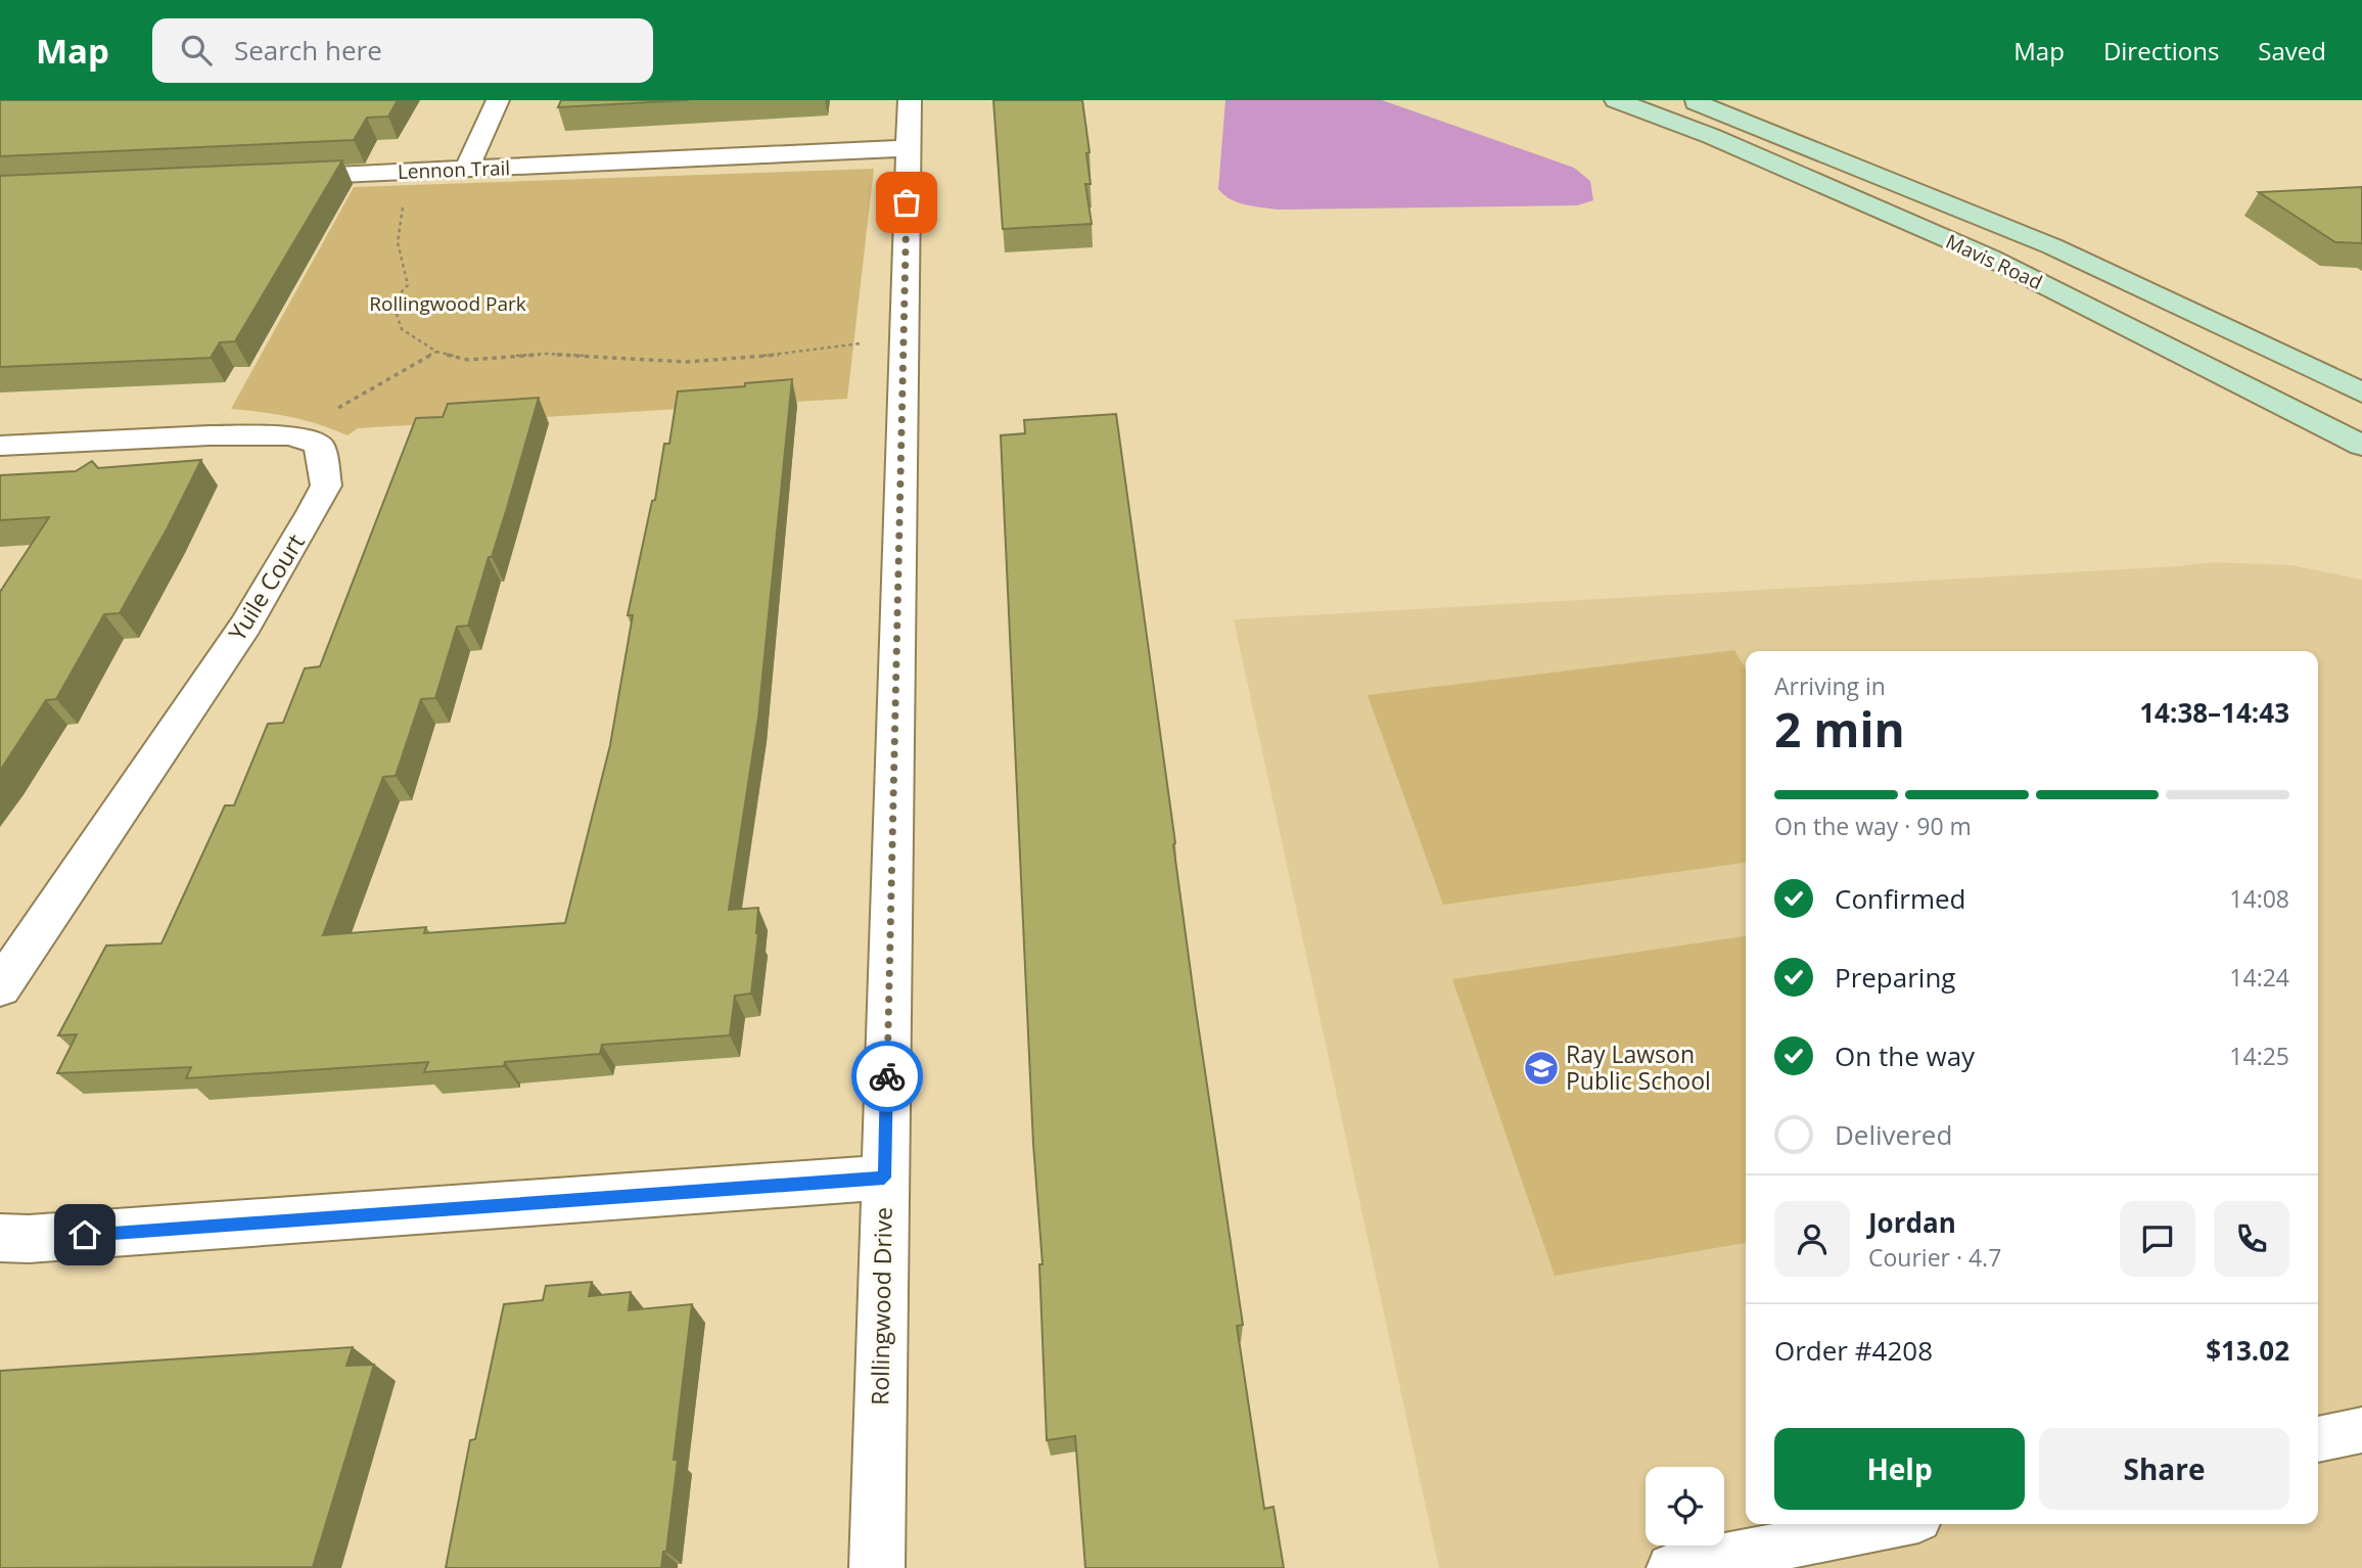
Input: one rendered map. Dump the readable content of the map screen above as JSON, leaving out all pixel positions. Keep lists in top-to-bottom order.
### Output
{
  "streets": {
    "main road": ["Mavis Road"],
    "street": ["Lennon Trail", "Yuile Court", "Rollingwood Drive"]
  },
  "crossings": [
    ["Lennon Trail", "Rollingwood Drive"]
  ],
  "parks": ["Rollingwood Park"],
  "places": {
    "school or university": ["Ray Lawson Public School"]
  },
  "page": {
    "header": "Map",
    "search": "Search here",
    "nav": ["Map", "Directions", "Saved"],
    "heading": ["2 min", "Arriving in", "14:38–14:43"],
    "panel": [
      "Jordan",
      "Courier · 4.7",
      "Order #4208",
      "$13.02"
    ],
    "bar": "On the way · 90 m",
    "list": [
      ["Confirmed", "14:08"],
      ["Preparing", "14:24"],
      ["On the way", "14:25"],
      "Delivered"
    ],
    "buttons": ["Help", "Share"]
  }
}
